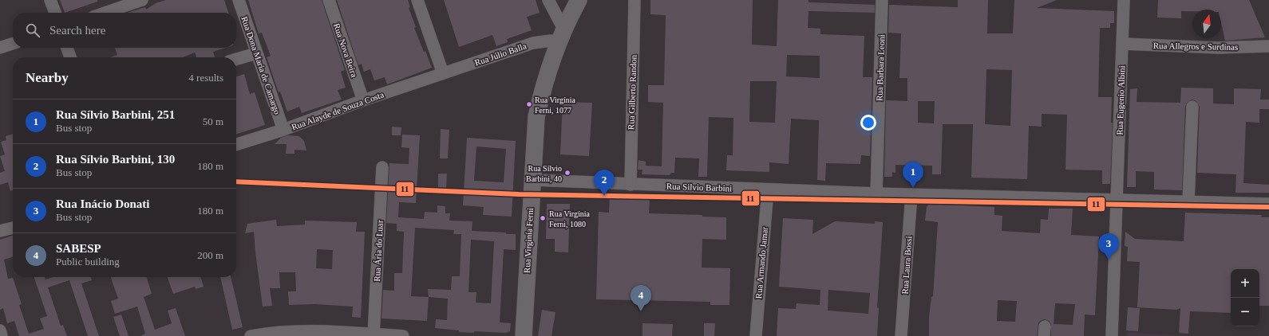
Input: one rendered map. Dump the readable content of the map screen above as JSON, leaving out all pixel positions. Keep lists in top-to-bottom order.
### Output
{
  "streets": {
    "street": [
      "Rua Allegros e Surdinas",
      "Rua Nova Beira",
      "Rua Júlio Balla",
      "Rua Dona Maria de Camargo",
      "Rua Barbara Leoni",
      "Rua Gilberto Randon",
      "Rua Eugenio Albini",
      "Rua Alayde de Souza Costa",
      "Rua Silvio Barbini",
      "Rua Virginía Ferni",
      "Rua Ária do Luar",
      "Rua Armando Jamar",
      "Rua Laura Bossi"
    ]
  },
  "crossings": [
    ["Rua Allegros e Surdinas", "Rua Eugenio Albini"],
    ["Rua Nova Beira", "Rua Alayde de Souza Costa"],
    ["Rua Júlio Balla", "Rua Alayde de Souza Costa"],
    ["Rua Júlio Balla", "Rua Virginía Ferni"],
    ["Rua Dona Maria de Camargo", "Rua Alayde de Souza Costa"],
    ["Rua Barbara Leoni", "Rua Silvio Barbini"],
    ["Rua Gilberto Randon", "Rua Silvio Barbini"],
    ["Rua Eugenio Albini", "Rua Silvio Barbini"],
    ["Rua Silvio Barbini", "Rua Virginía Ferni"],
    ["Rua Silvio Barbini", "Rua Armando Jamar"],
    ["Rua Silvio Barbini", "Rua Laura Bossi"]
  ],
  "places": ["Rua Virgínia Ferni, 1077", "Rua Sílvio Barbini, 40", "Rua Virgínia Ferni, 1080"],
  "lines": ["transit line 11"],
  "north": "top",
  "page": {
    "search": "Search here",
    "heading": ["Nearby", "4 results"],
    "list": [
      {
        "mark": "1",
        "name": "Rua Sílvio Barbini, 251",
        "note": "Bus stop",
        "value": "50 m"
      },
      {
        "mark": "2",
        "name": "Rua Sílvio Barbini, 130",
        "note": "Bus stop",
        "value": "180 m"
      },
      {
        "mark": "3",
        "name": "Rua Inácio Donati",
        "note": "Bus stop",
        "value": "180 m"
      },
      {
        "mark": "4",
        "name": "SABESP",
        "note": "Public building",
        "value": "200 m"
      }
    ],
    "pins": [
      "1",
      "2",
      "3",
      "4"
    ],
    "map_buttons": ["+", "−"]
  }
}
